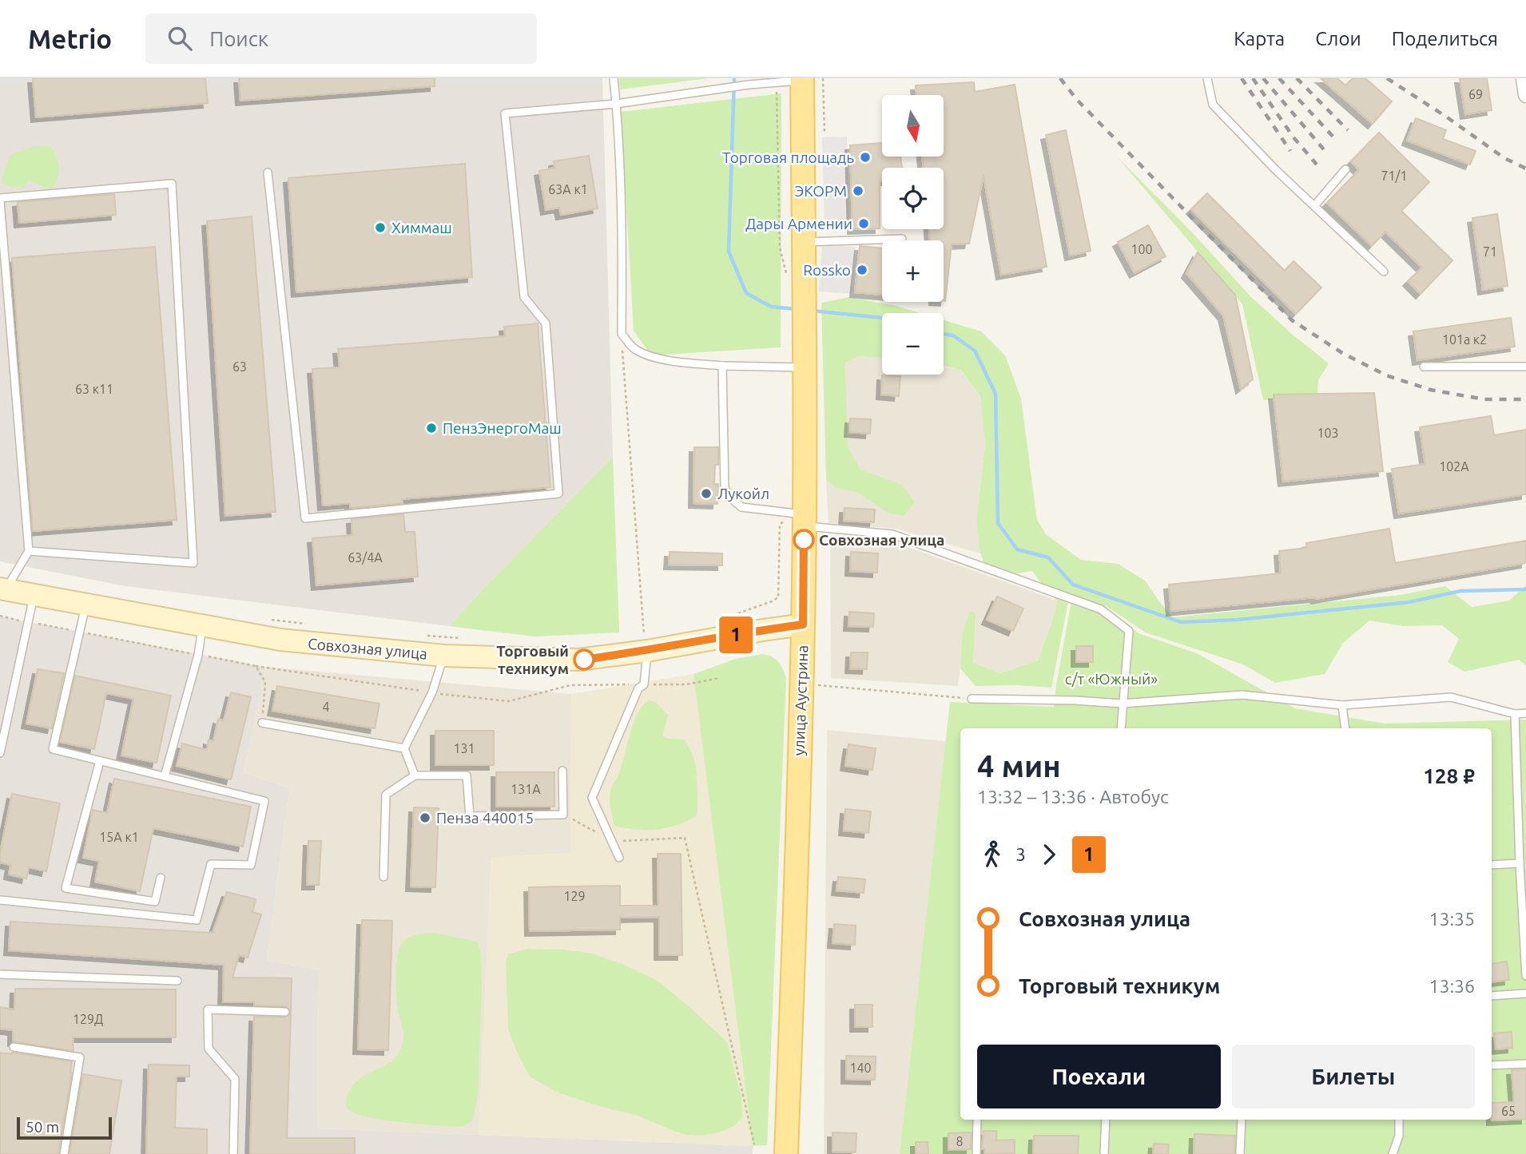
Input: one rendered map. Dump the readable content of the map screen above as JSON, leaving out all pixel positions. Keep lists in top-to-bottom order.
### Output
{
  "streets": {
    "main road": ["Совхозная улица", "улица Аустрина"]
  },
  "crossings": [
    ["Совхозная улица", "улица Аустрина"]
  ],
  "parks": ["с/т «Южный»"],
  "places": [
    "Торговая площадь",
    "ЭКОРМ",
    "Дары Армении",
    "Химмаш",
    "Rossko",
    "ПензЭнергоМаш",
    "Лукойл",
    "Совхозная улица",
    "Торговый техникум",
    "Пенза 440015"
  ],
  "lines": ["bus line 1"],
  "house_numbers": [
    "69",
    "71/1",
    "63А к1",
    "100",
    "71",
    "101а к2",
    "63",
    "63 к11",
    "103",
    "102А",
    "63/4А",
    "4",
    "131",
    "131А",
    "15А к1",
    "129",
    "129Д",
    "140",
    "65",
    "8"
  ],
  "scale_bar": "50 m",
  "north": "bottom",
  "page": {
    "header": "Metrio",
    "search": "Поиск",
    "nav": ["Карта", "Слои", "Поделиться"],
    "on_map": "1",
    "map_buttons": ["+", "−"],
    "heading": ["4 мин", "13:32 – 13:36 · Автобус", "128 ₽"],
    "legs": ["3", "1"],
    "list": [
      {
        "name": "Совхозная улица",
        "value": "13:35"
      },
      {
        "name": "Торговый техникум",
        "value": "13:36"
      }
    ],
    "buttons": ["Поехали", "Билеты"],
    "scale": "50 m"
  }
}
